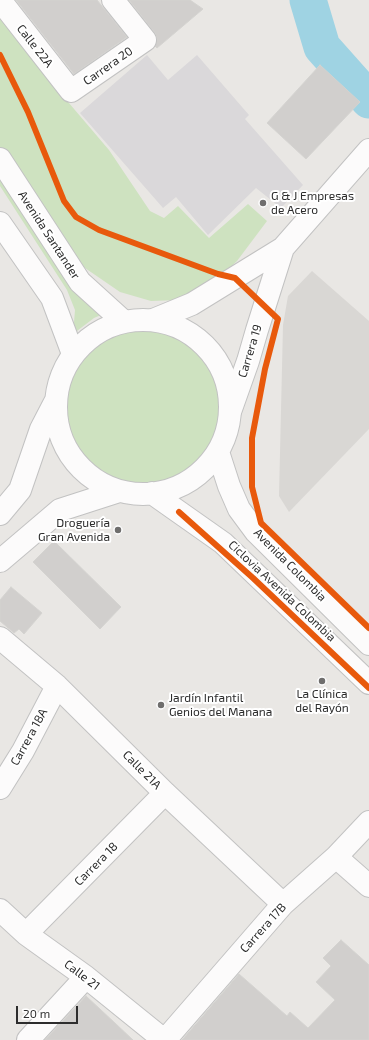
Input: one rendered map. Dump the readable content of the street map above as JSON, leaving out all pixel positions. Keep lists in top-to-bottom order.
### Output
{
  "streets": {
    "street": [
      "Calle 22A",
      "Carrera 20",
      "Avenida Santander",
      "Carrera 19",
      "Avenida Colombia",
      "Carrera 18A",
      "Calle 21A",
      "Carrera 18",
      "Carrera 17B",
      "Calle 21"
    ],
    "cycle path": ["Ciclovia Avenida Colombia"]
  },
  "crossings": [
    ["Calle 22A", "Carrera 20"],
    ["Carrera 18A", "Calle 21A"],
    ["Calle 21A", "Carrera 18"],
    ["Calle 21A", "Carrera 17B"],
    ["Carrera 18", "Calle 21"],
    ["Carrera 17B", "Calle 21"]
  ],
  "places": [
    "G & J Empresas de Acero",
    "Droguería Gran Avenida",
    "La Clínica del Rayón",
    "Jardín Infantil Genios del Manana"
  ],
  "scale_bar": "20 m"
}
